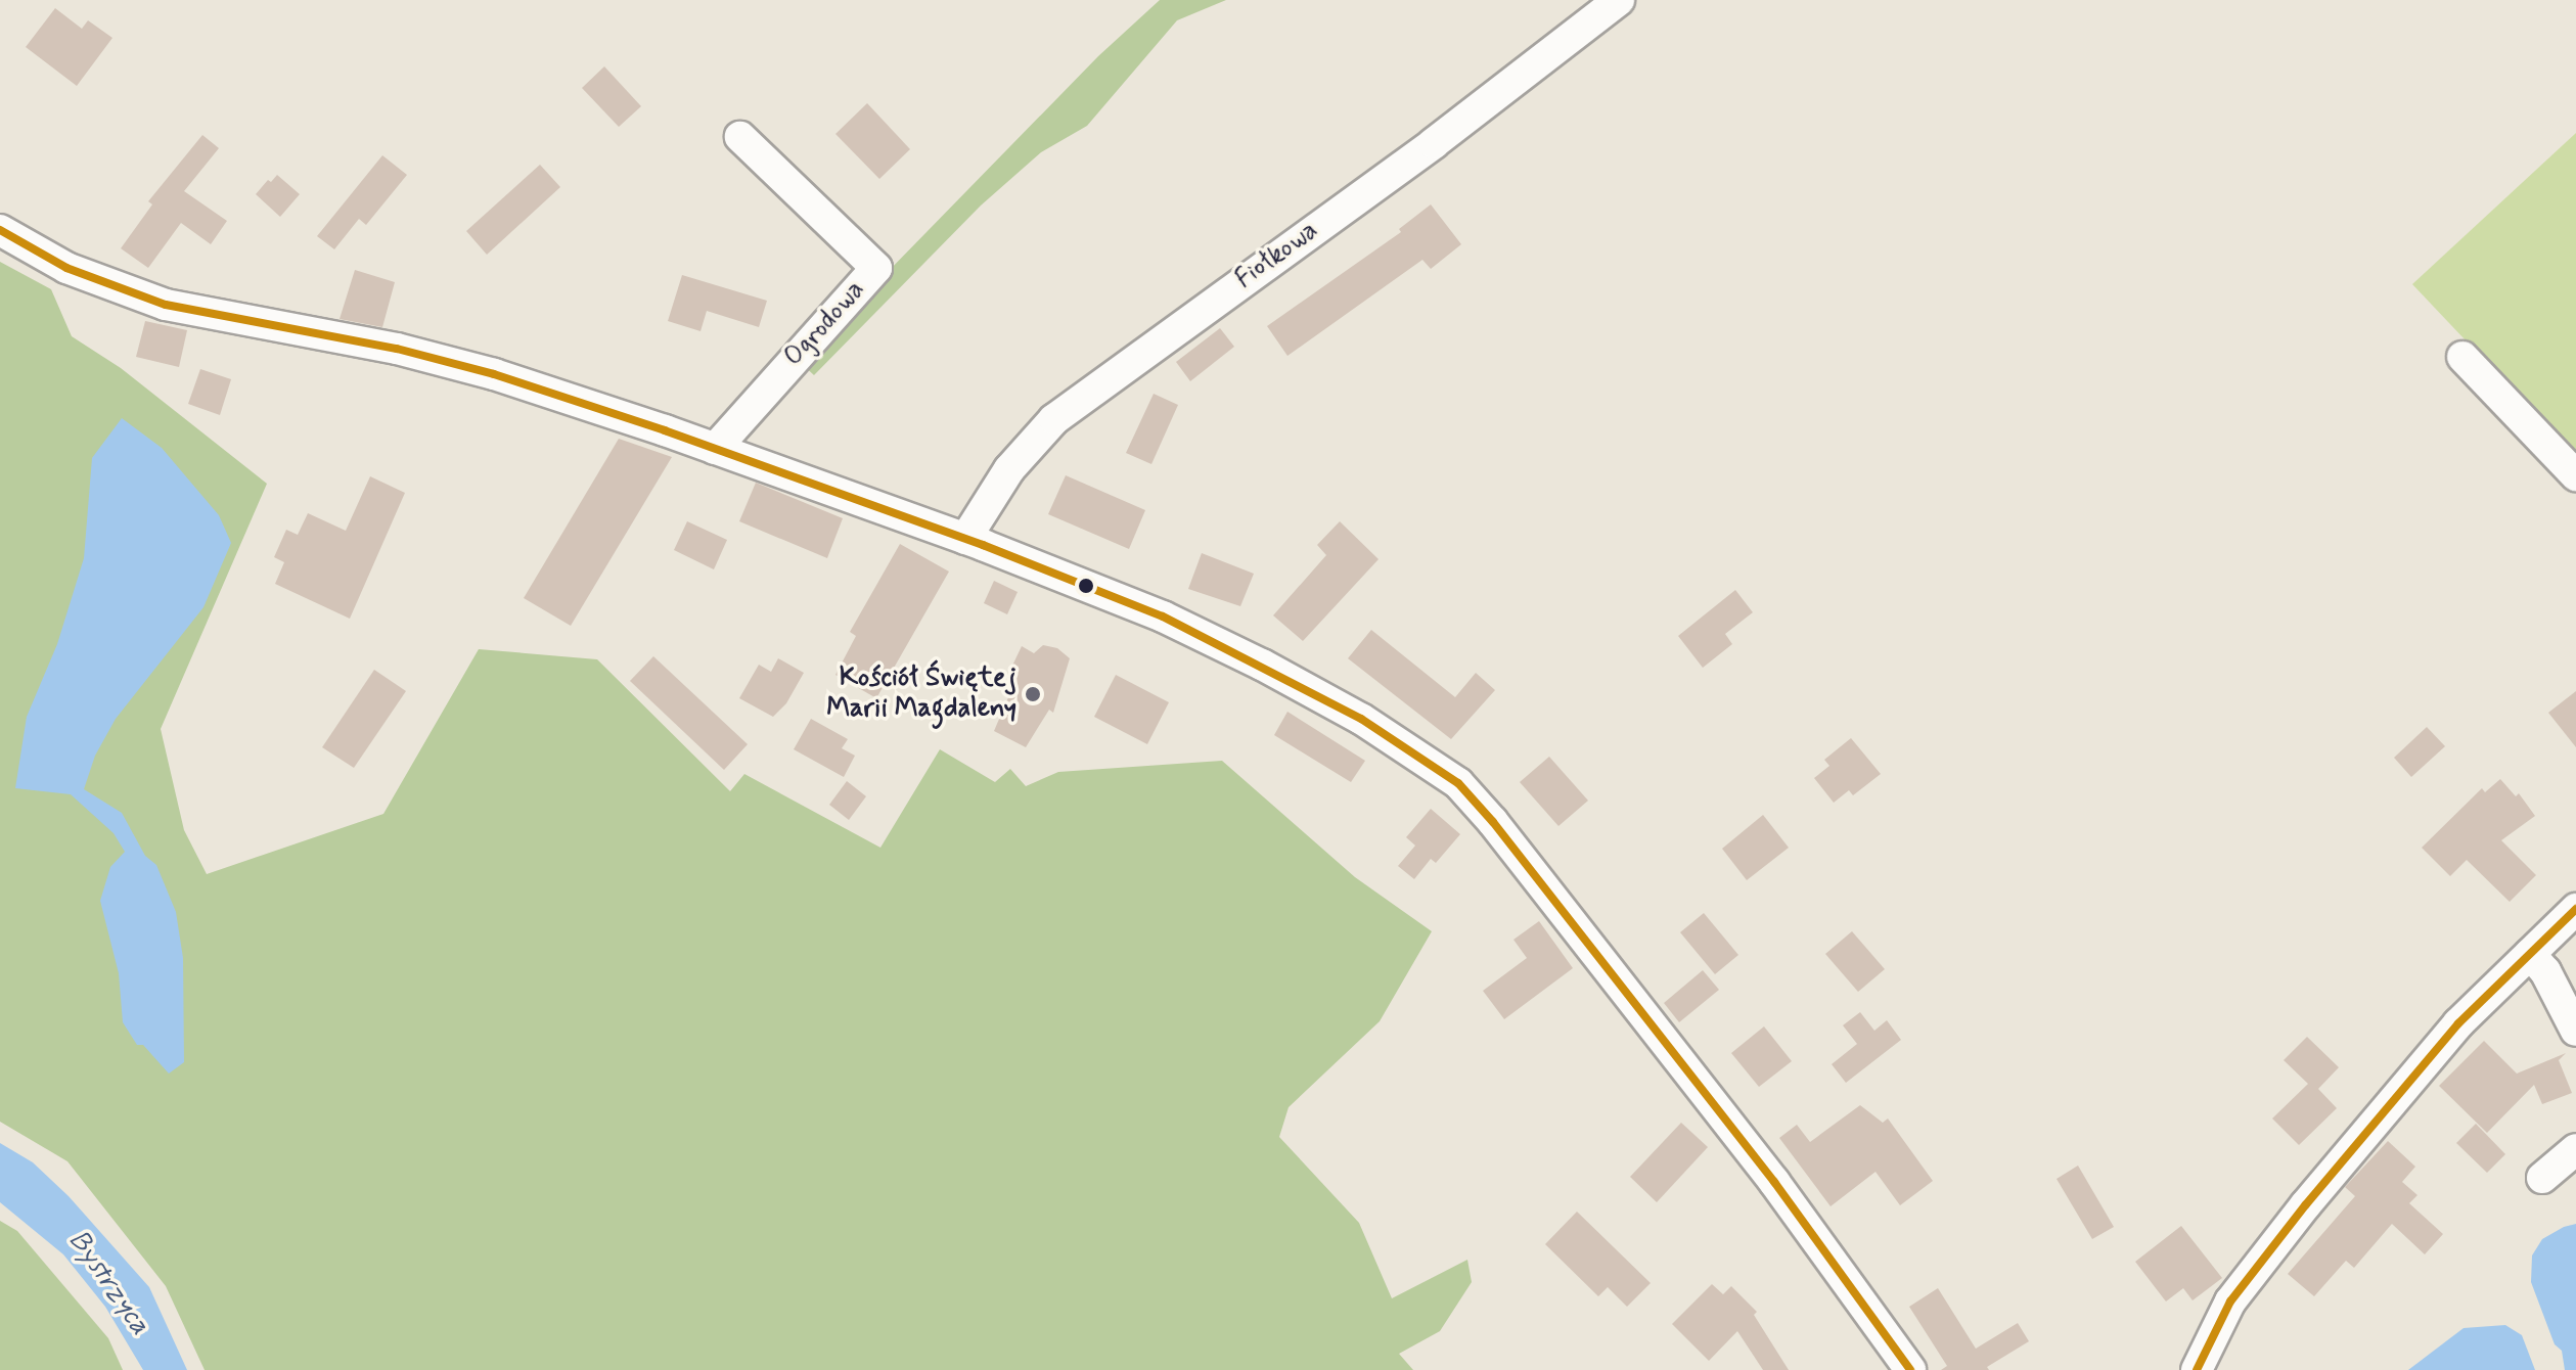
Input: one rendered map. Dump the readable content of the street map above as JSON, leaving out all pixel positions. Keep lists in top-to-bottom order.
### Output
{
  "streets": {
    "street": ["Fiołkowa", "Ogrodowa"]
  },
  "water": ["Bystrzyca"],
  "places": ["Kościół Świętej Marii Magdaleny"]
}
